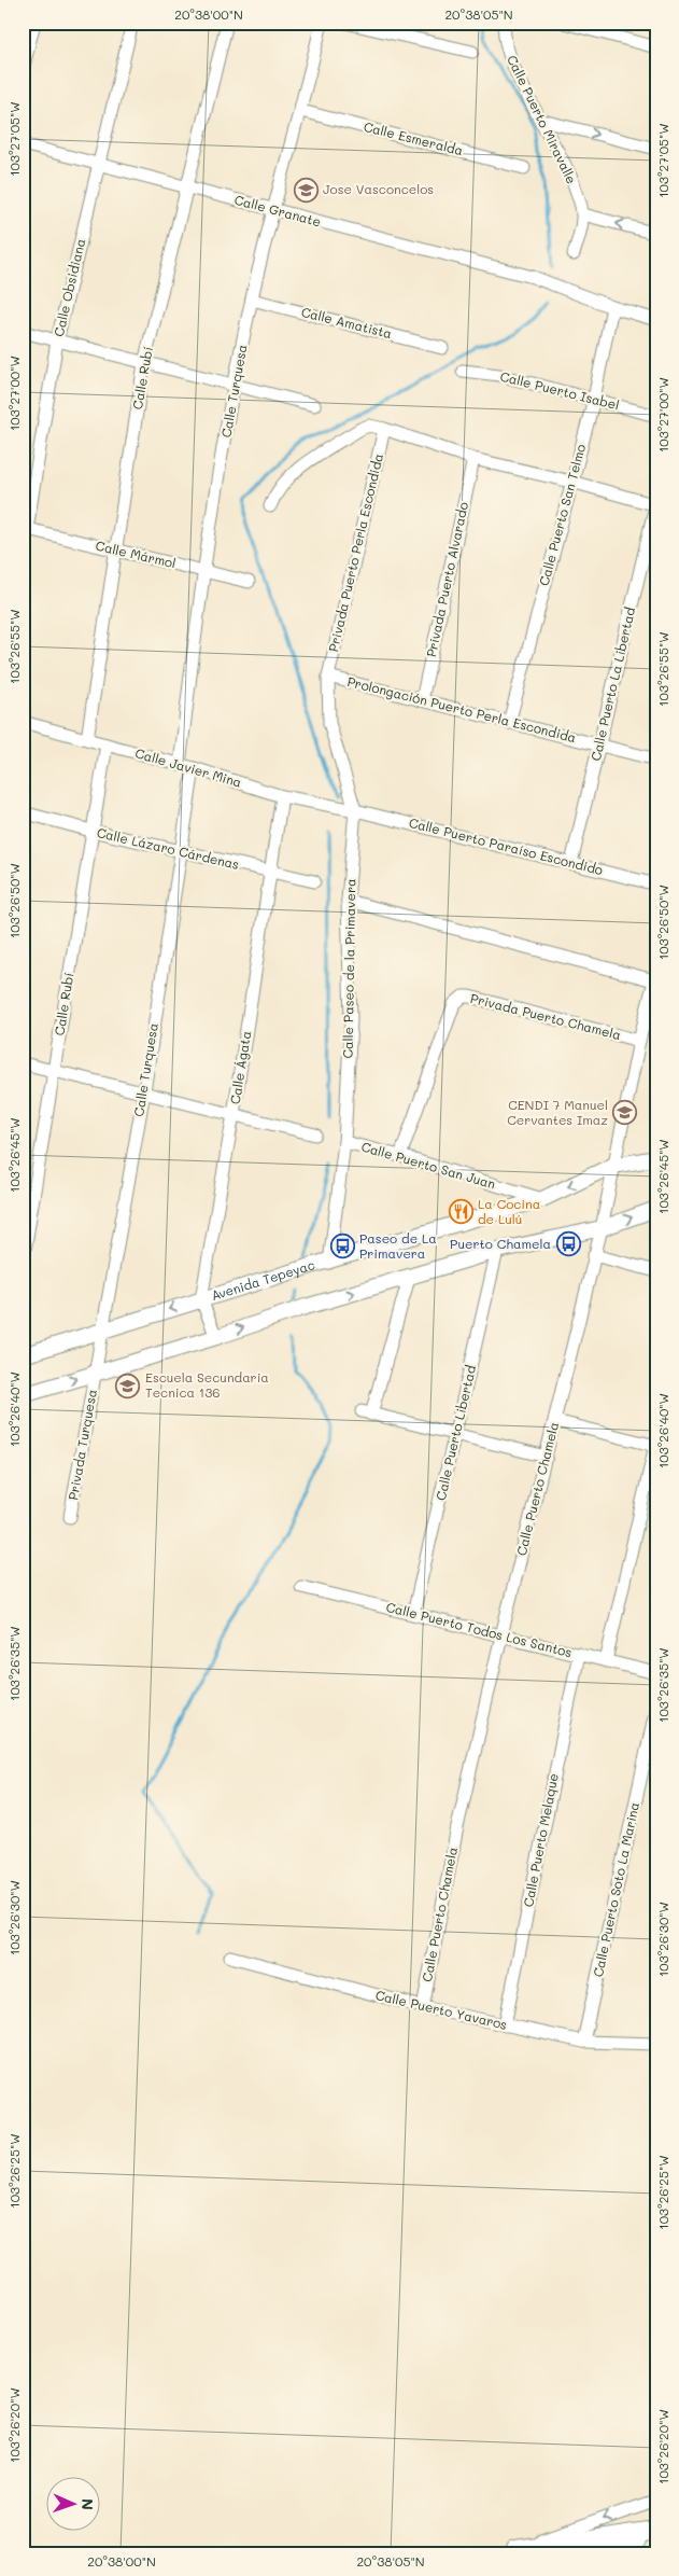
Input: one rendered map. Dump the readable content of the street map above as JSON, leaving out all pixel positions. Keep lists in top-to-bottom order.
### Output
{
  "streets": {
    "main road": ["Avenida Tepeyac"],
    "street": [
      "Calle Puerto Miravalle",
      "Calle Esmeralda",
      "Calle Granate",
      "Calle Obsidiana",
      "Calle Amatista",
      "Calle Rubí",
      "Calle Turquesa",
      "Calle Puerto Isabel",
      "Calle Puerto San Telmo",
      "Privada Puerto Perla Escondida",
      "Calle Mármol",
      "Privada Puerto Alvarado",
      "Calle Puerto La Libertad",
      "Prolongación Puerto Perla Escondida",
      "Calle Javier Mina",
      "Calle Puerto Paraíso Escondido",
      "Calle Lázaro Cárdenas",
      "Calle Paseo de la Primavera",
      "Privada Puerto Chamela",
      "Calle Ágata",
      "Calle Puerto San Juan",
      "Calle Puerto Libertad",
      "Privada Turquesa",
      "Calle Puerto Chamela",
      "Calle Puerto Todos Los Santos",
      "Calle Puerto Melaque",
      "Calle Puerto Soto La Marina",
      "Calle Puerto Yavaros"
    ]
  },
  "crossings": [
    ["Calle Esmeralda", "Calle Turquesa"],
    ["Calle Granate", "Calle Obsidiana"],
    ["Calle Granate", "Calle Rubí"],
    ["Calle Granate", "Calle Turquesa"],
    ["Calle Granate", "Calle Puerto San Telmo"],
    ["Calle Obsidiana", "Calle Mármol"],
    ["Calle Amatista", "Calle Turquesa"],
    ["Calle Rubí", "Calle Mármol"],
    ["Calle Rubí", "Calle Javier Mina"],
    ["Calle Rubí", "Calle Lázaro Cárdenas"],
    ["Calle Turquesa", "Calle Mármol"],
    ["Calle Turquesa", "Calle Javier Mina"],
    ["Calle Turquesa", "Calle Lázaro Cárdenas"],
    ["Calle Turquesa", "Avenida Tepeyac"],
    ["Calle Turquesa", "Privada Turquesa"],
    ["Calle Puerto Isabel", "Calle Puerto San Telmo"],
    ["Calle Puerto San Telmo", "Prolongación Puerto Perla Escondida"],
    ["Privada Puerto Perla Escondida", "Prolongación Puerto Perla Escondida"],
    ["Privada Puerto Perla Escondida", "Calle Paseo de la Primavera"],
    ["Privada Puerto Alvarado", "Prolongación Puerto Perla Escondida"],
    ["Calle Puerto La Libertad", "Prolongación Puerto Perla Escondida"],
    ["Calle Puerto La Libertad", "Calle Puerto Paraíso Escondido"],
    ["Prolongación Puerto Perla Escondida", "Calle Paseo de la Primavera"],
    ["Calle Javier Mina", "Calle Puerto Paraíso Escondido"],
    ["Calle Javier Mina", "Calle Paseo de la Primavera"],
    ["Calle Javier Mina", "Calle Ágata"],
    ["Calle Puerto Paraíso Escondido", "Calle Paseo de la Primavera"],
    ["Calle Lázaro Cárdenas", "Calle Ágata"],
    ["Calle Paseo de la Primavera", "Calle Puerto San Juan"],
    ["Calle Paseo de la Primavera", "Avenida Tepeyac"],
    ["Privada Puerto Chamela", "Calle Puerto San Juan"],
    ["Privada Puerto Chamela", "Calle Puerto Chamela"],
    ["Calle Ágata", "Avenida Tepeyac"],
    ["Calle Puerto San Juan", "Avenida Tepeyac"],
    ["Avenida Tepeyac", "Calle Puerto Chamela"],
    ["Calle Puerto Libertad", "Calle Puerto Todos Los Santos"],
    ["Calle Puerto Chamela", "Calle Puerto Todos Los Santos"],
    ["Calle Puerto Chamela", "Calle Puerto Yavaros"],
    ["Calle Puerto Todos Los Santos", "Calle Puerto Melaque"],
    ["Calle Puerto Melaque", "Calle Puerto Yavaros"],
    ["Calle Puerto Soto La Marina", "Calle Puerto Yavaros"]
  ],
  "places": {
    "school or university": ["Jose Vasconcelos", "CENDI 7 Manuel Cervantes Imaz", "Escuela Secundaria Tecnica 136"],
    "restaurant": ["La Cocina de Lulú"],
    "bus stop": ["Puerto Chamela", "Paseo de La Primavera"]
  },
  "north": "right",
  "coordinates": [
    "20°38'00\"N",
    "20°38'05\"N",
    "103°27'05\"W",
    "103°27'00\"W",
    "103°26'55\"W",
    "103°26'50\"W",
    "103°26'45\"W",
    "103°26'40\"W",
    "103°26'35\"W",
    "103°26'30\"W",
    "103°26'25\"W",
    "103°26'20\"W"
  ]
}
